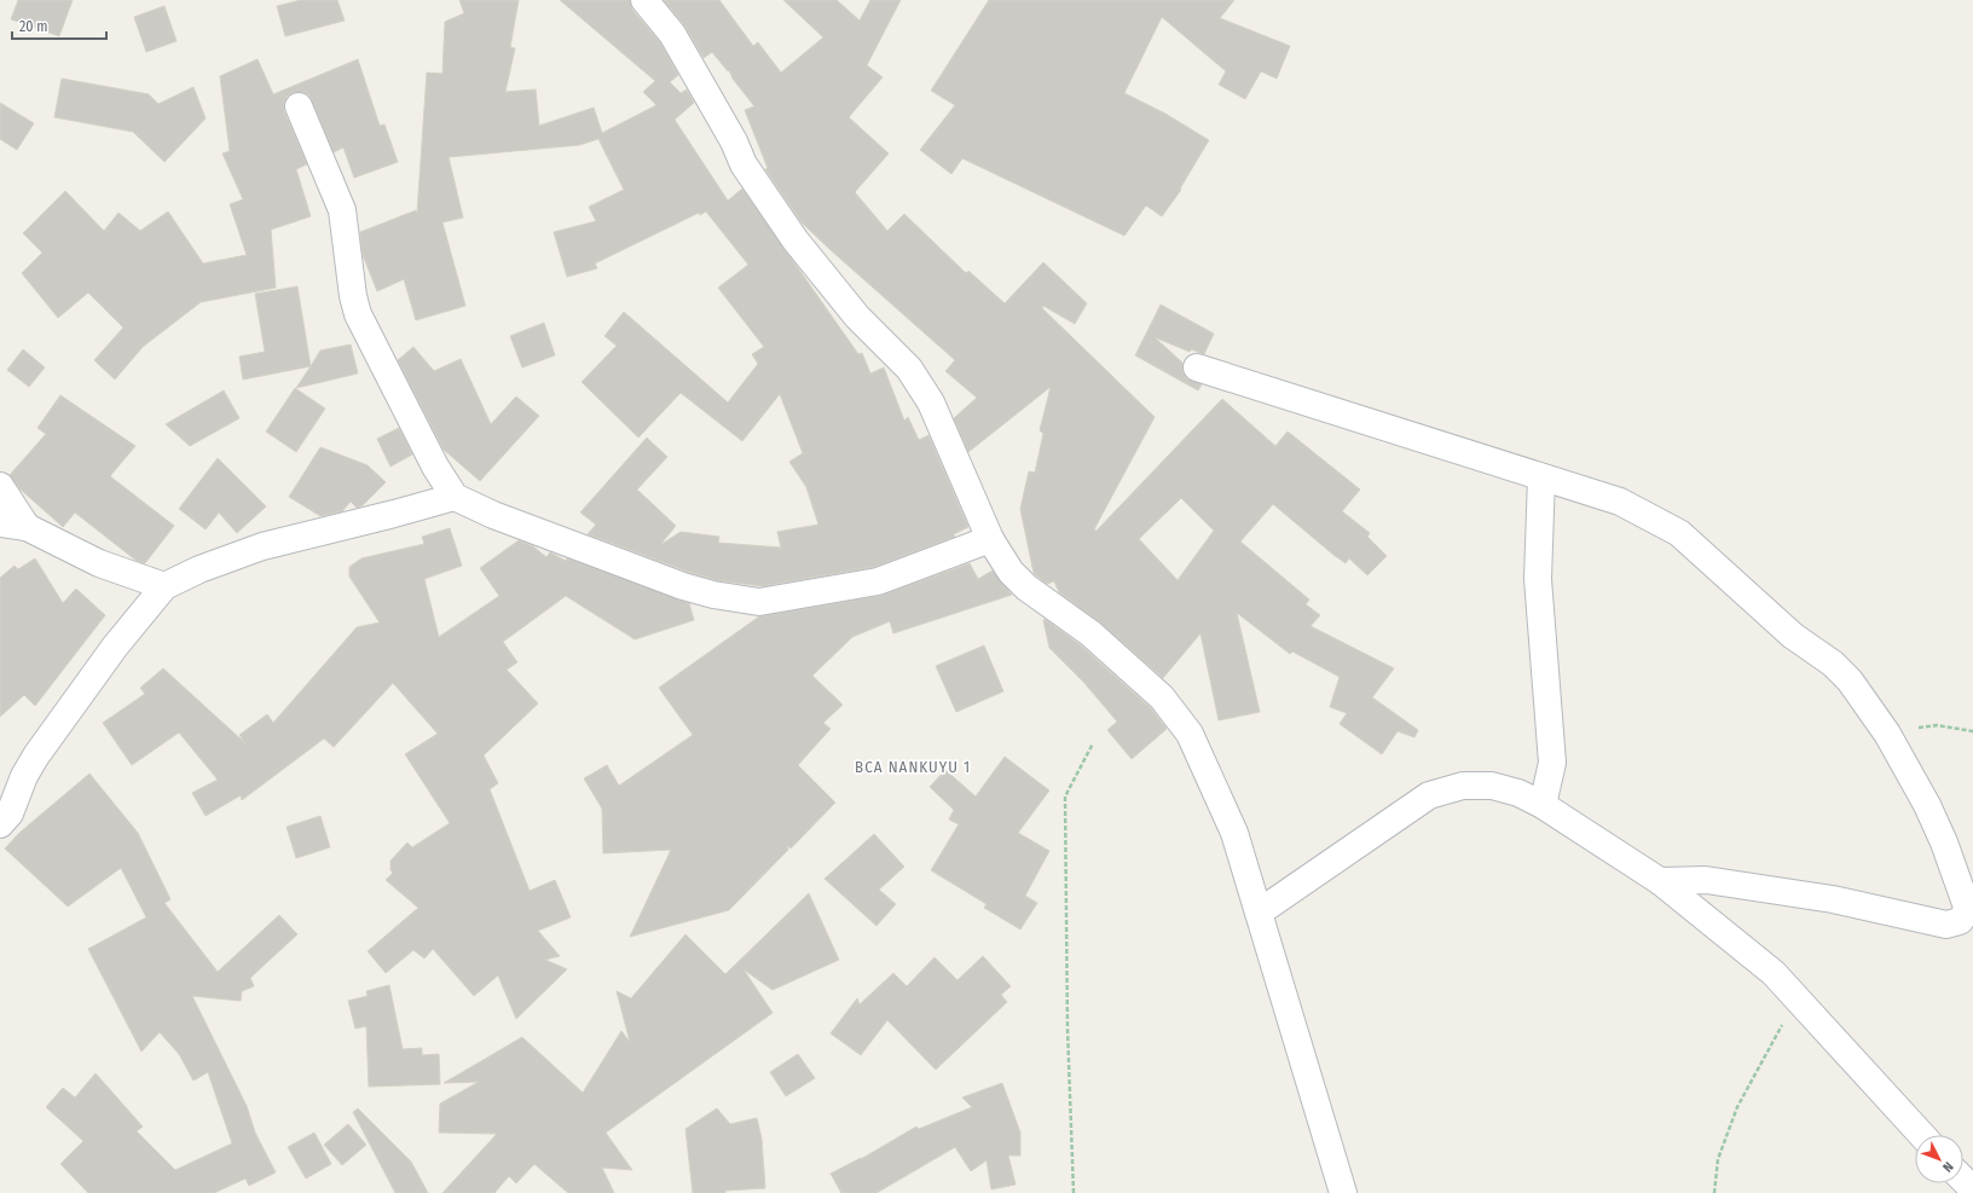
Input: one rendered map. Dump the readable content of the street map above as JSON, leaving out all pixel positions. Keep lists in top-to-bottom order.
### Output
{
  "districts": ["BCA NANKUYU 1"],
  "scale_bar": "20 m",
  "north": "bottom right"
}
